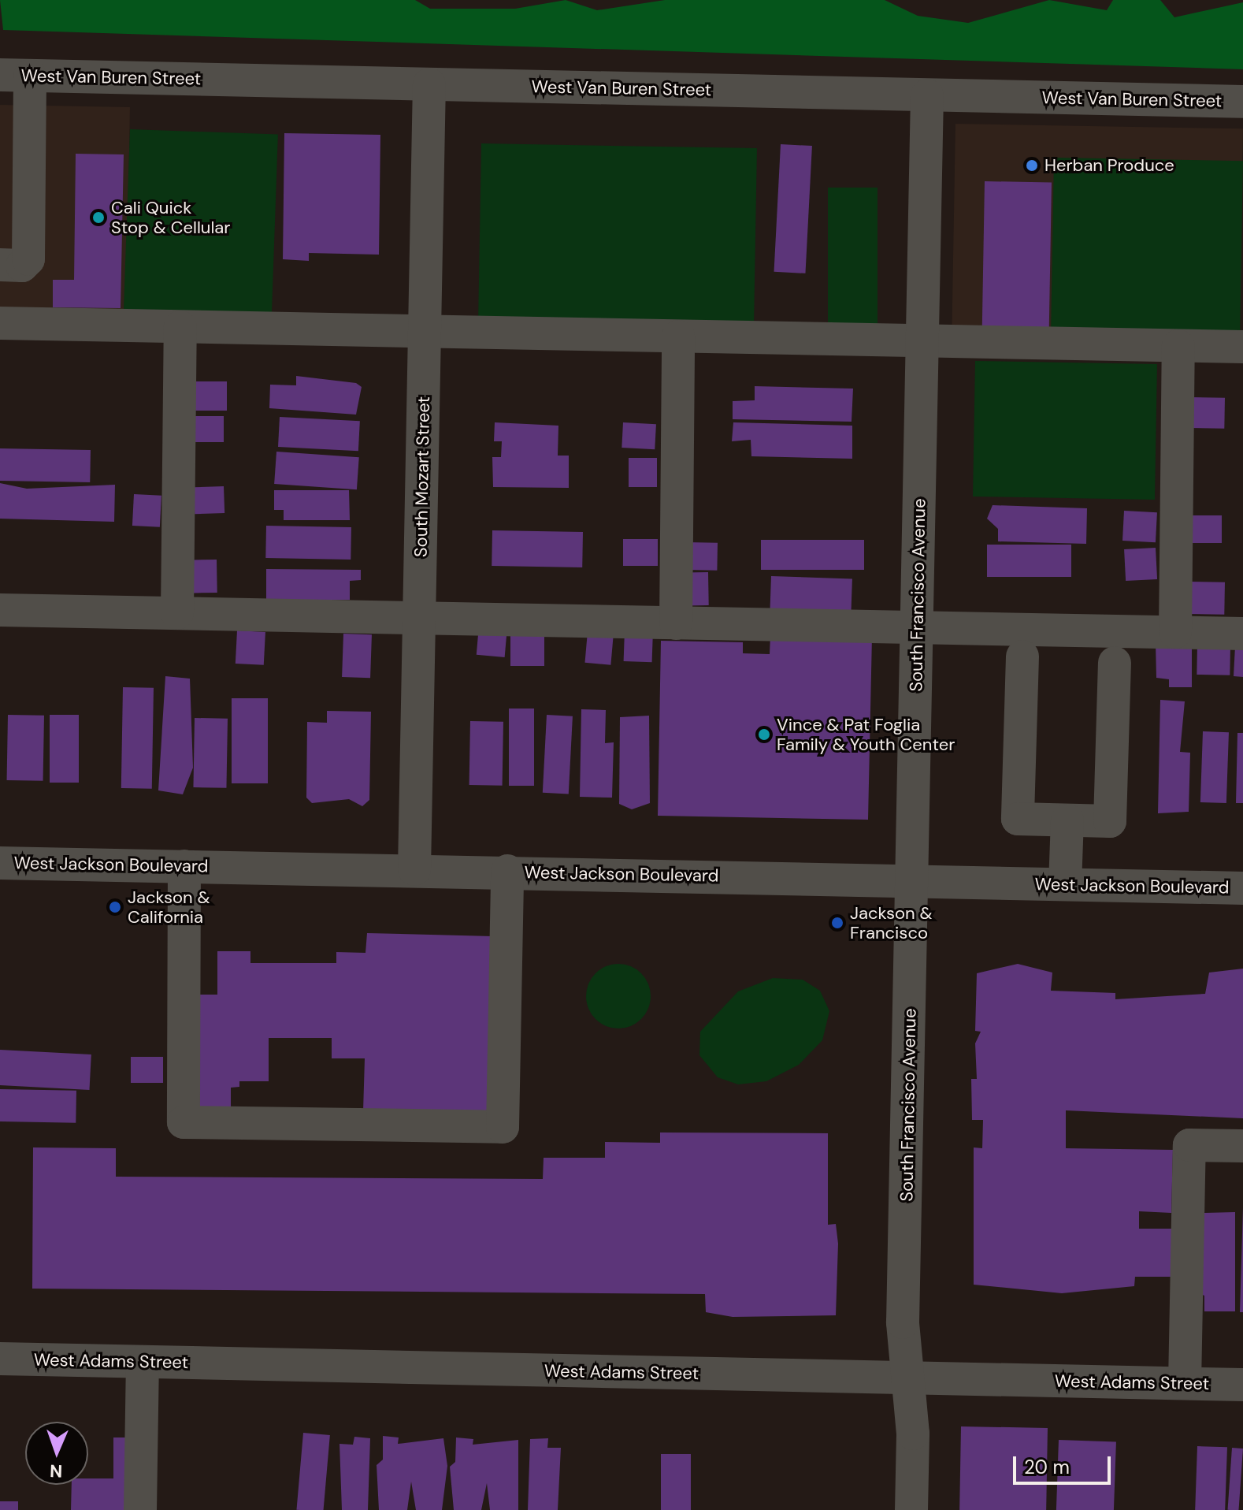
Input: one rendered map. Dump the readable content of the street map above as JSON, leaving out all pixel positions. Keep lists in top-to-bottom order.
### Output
{
  "streets": {
    "street": [
      "West Van Buren Street",
      "South Mozart Street",
      "South Francisco Avenue",
      "West Jackson Boulevard",
      "West Adams Street"
    ]
  },
  "crossings": [
    ["West Van Buren Street", "South Mozart Street"],
    ["West Van Buren Street", "South Francisco Avenue"],
    ["South Mozart Street", "West Jackson Boulevard"],
    ["South Francisco Avenue", "West Jackson Boulevard"],
    ["South Francisco Avenue", "West Adams Street"]
  ],
  "places": [
    "Herban Produce",
    "Cali Quick Stop & Cellular",
    "Vince & Pat Foglia Family & Youth Center",
    "Jackson & California",
    "Jackson & Francisco"
  ],
  "scale_bar": "20 m",
  "north": "bottom"
}
